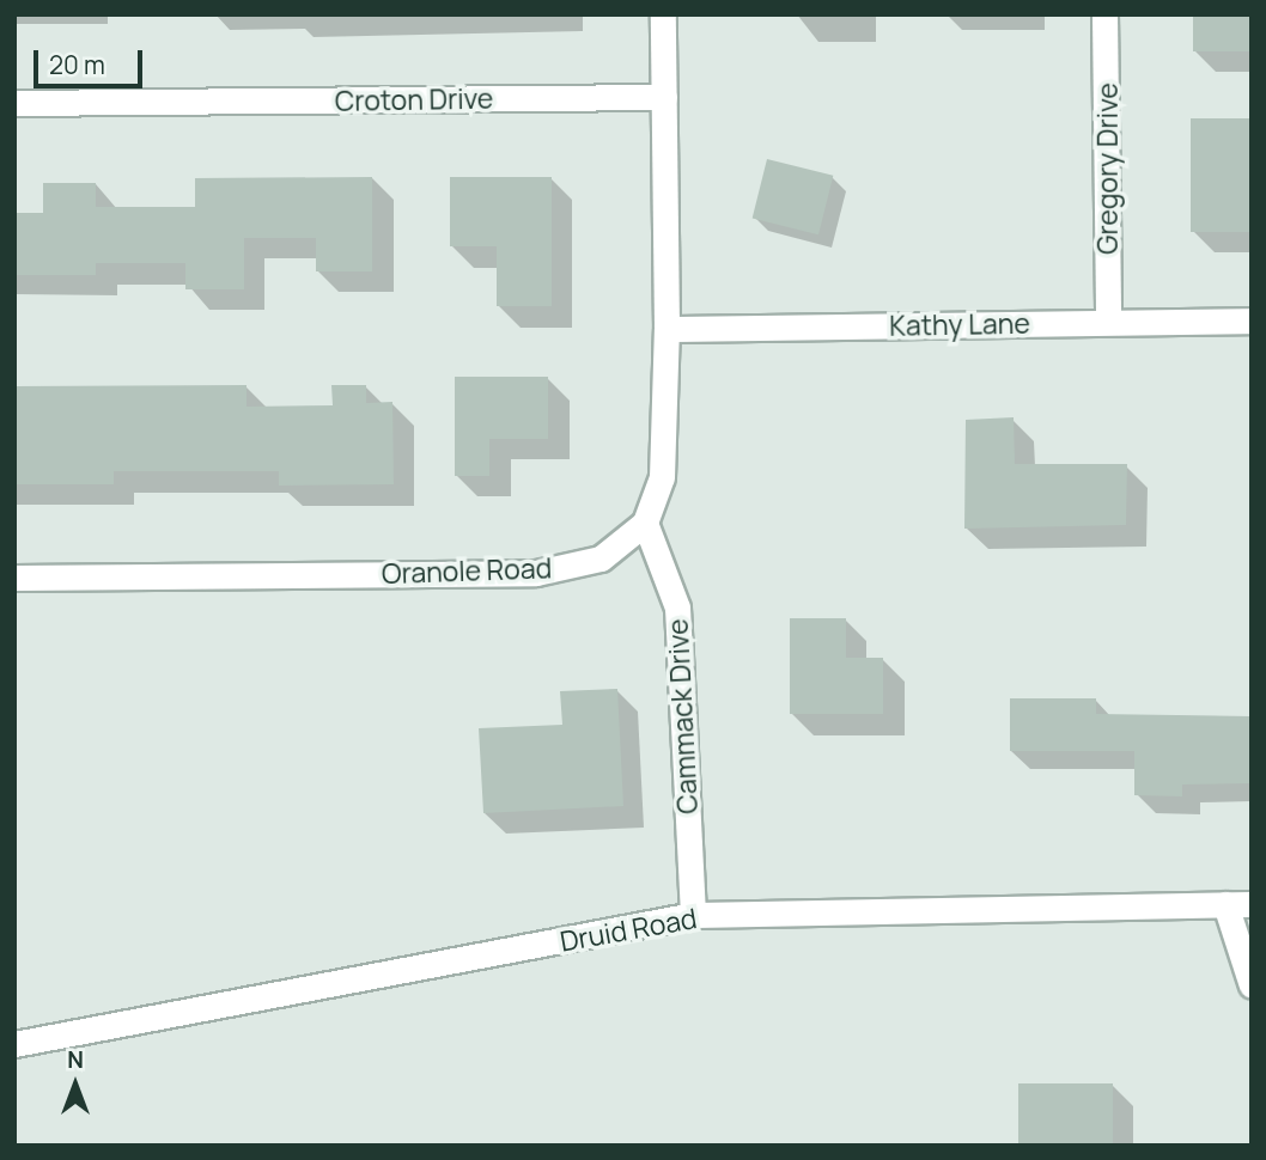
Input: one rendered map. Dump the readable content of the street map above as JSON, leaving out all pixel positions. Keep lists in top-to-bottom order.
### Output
{
  "streets": {
    "street": [
      "Croton Drive",
      "Gregory Drive",
      "Kathy Lane",
      "Oranole Road",
      "Cammack Drive",
      "Druid Road"
    ]
  },
  "crossings": [
    ["Gregory Drive", "Kathy Lane"],
    ["Oranole Road", "Cammack Drive"],
    ["Cammack Drive", "Druid Road"]
  ],
  "scale_bar": "20 m",
  "north": "top"
}
